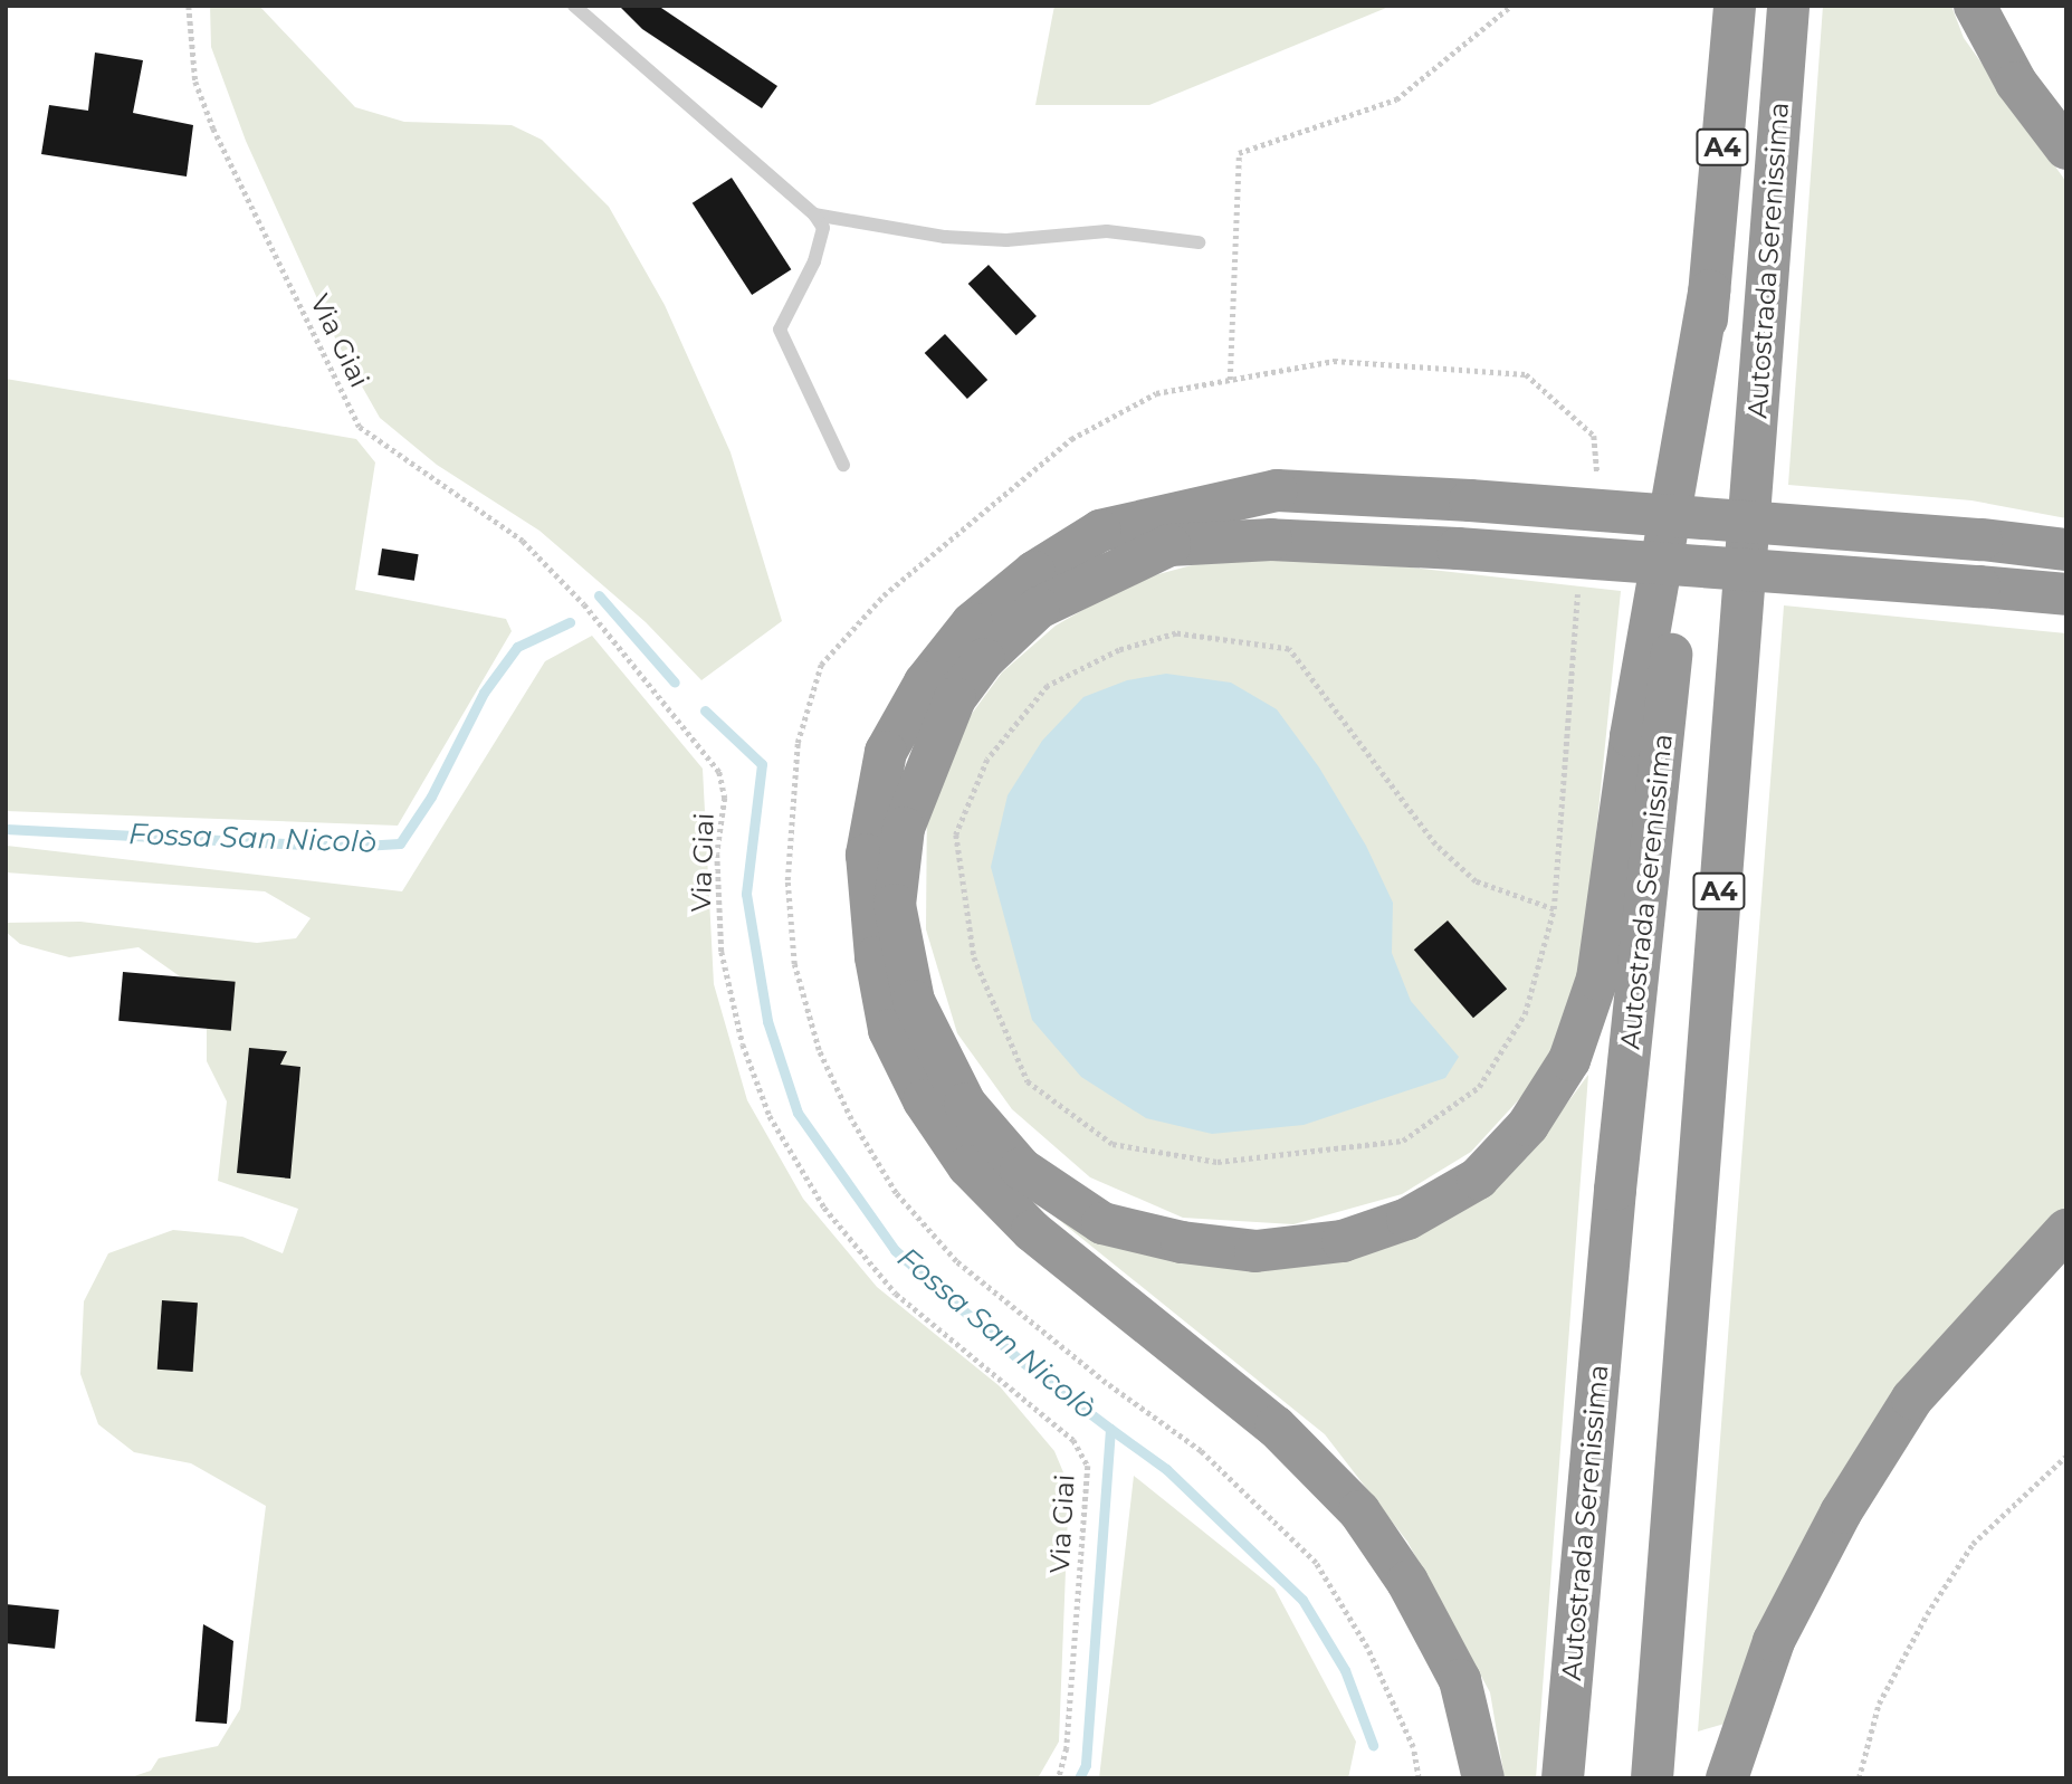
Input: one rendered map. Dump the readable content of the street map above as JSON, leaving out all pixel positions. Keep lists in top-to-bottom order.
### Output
{
  "streets": {
    "highway": ["A4", "Autostrada Serenissima"],
    "path": ["Via Giai"]
  },
  "water": ["Fossa San Nicolò"]
}
